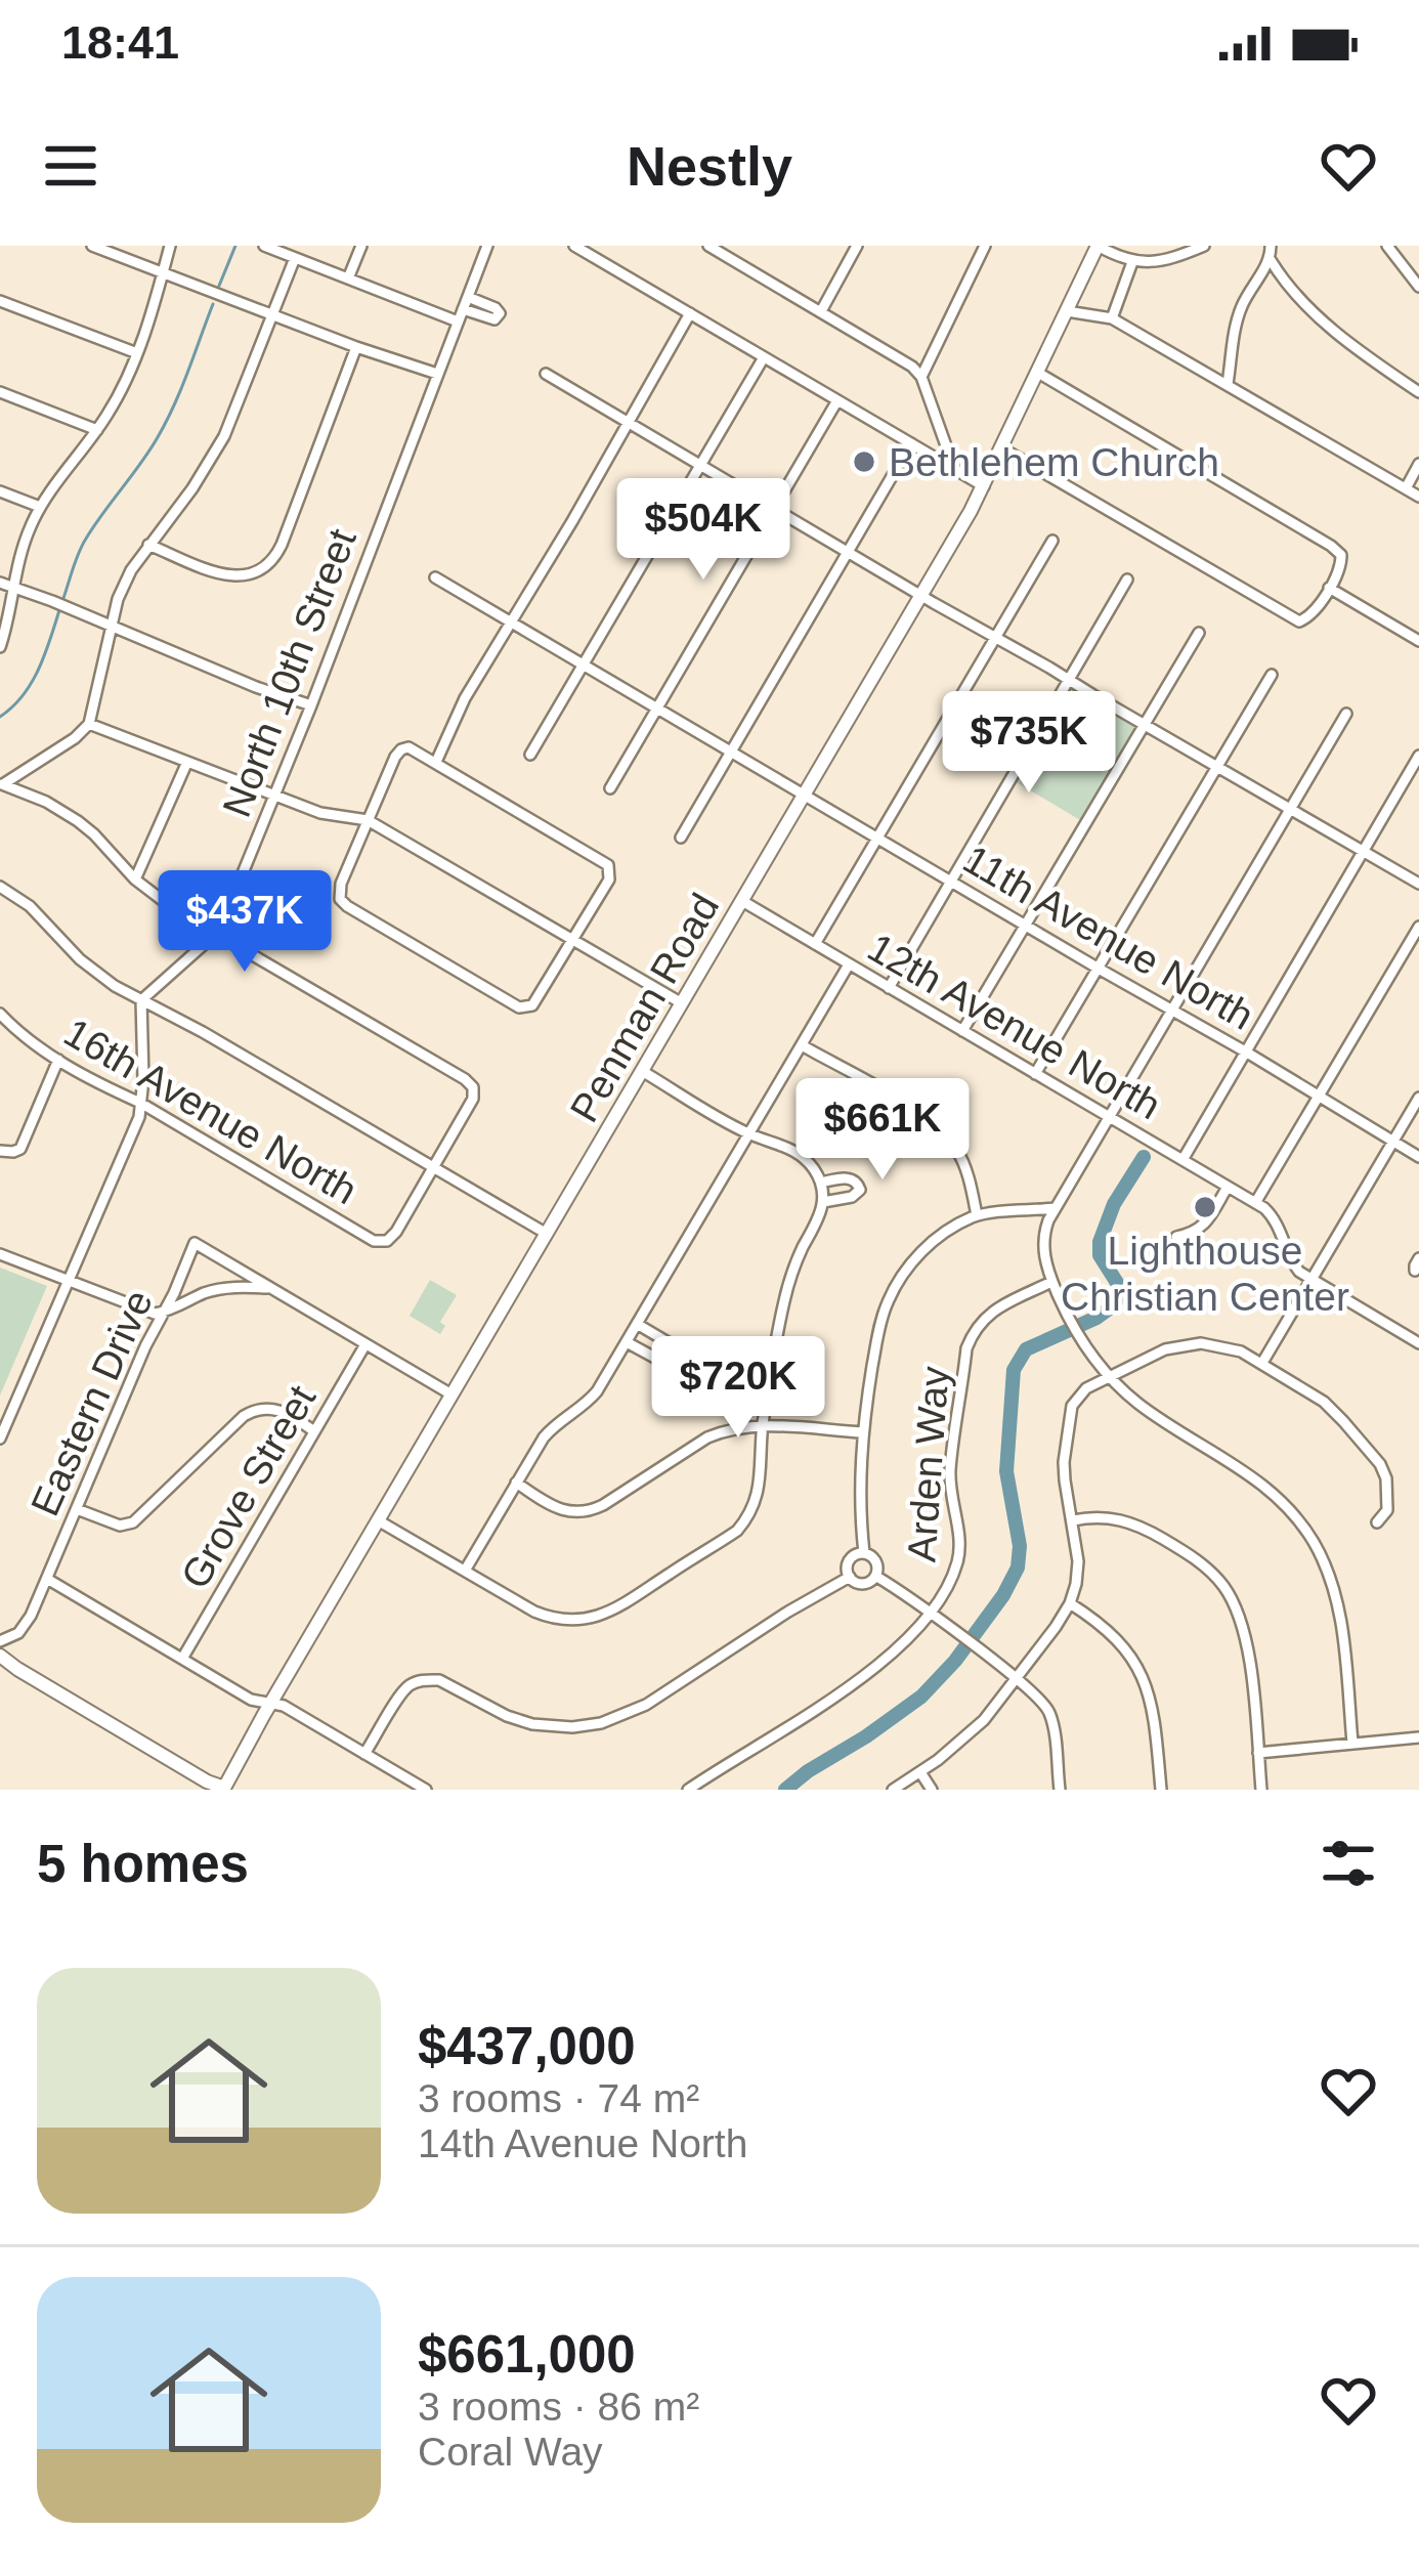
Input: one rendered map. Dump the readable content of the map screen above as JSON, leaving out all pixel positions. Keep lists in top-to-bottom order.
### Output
{
  "streets": {
    "street": [
      "North 10th Street",
      "11th Avenue North",
      "Penman Road",
      "12th Avenue North",
      "16th Avenue North",
      "Eastern Drive",
      "Arden Way",
      "Grove Street"
    ]
  },
  "crossings": [
    ["North 10th Street", "16th Avenue North"],
    ["11th Avenue North", "Penman Road"],
    ["Penman Road", "12th Avenue North"]
  ],
  "places": ["Bethlehem Church", "Lighthouse Christian Center"],
  "page": {
    "status": "18:41",
    "header": "Nestly",
    "price": [
      "$504K",
      "$735K",
      "$437K",
      "$661K",
      "$720K"
    ],
    "heading": "5 homes",
    "list": [
      {
        "name": "$437,000",
        "note": "3 rooms · 74 m² · 14th Avenue North"
      },
      {
        "name": "$661,000",
        "note": "3 rooms · 86 m² · Coral Way"
      }
    ]
  }
}
